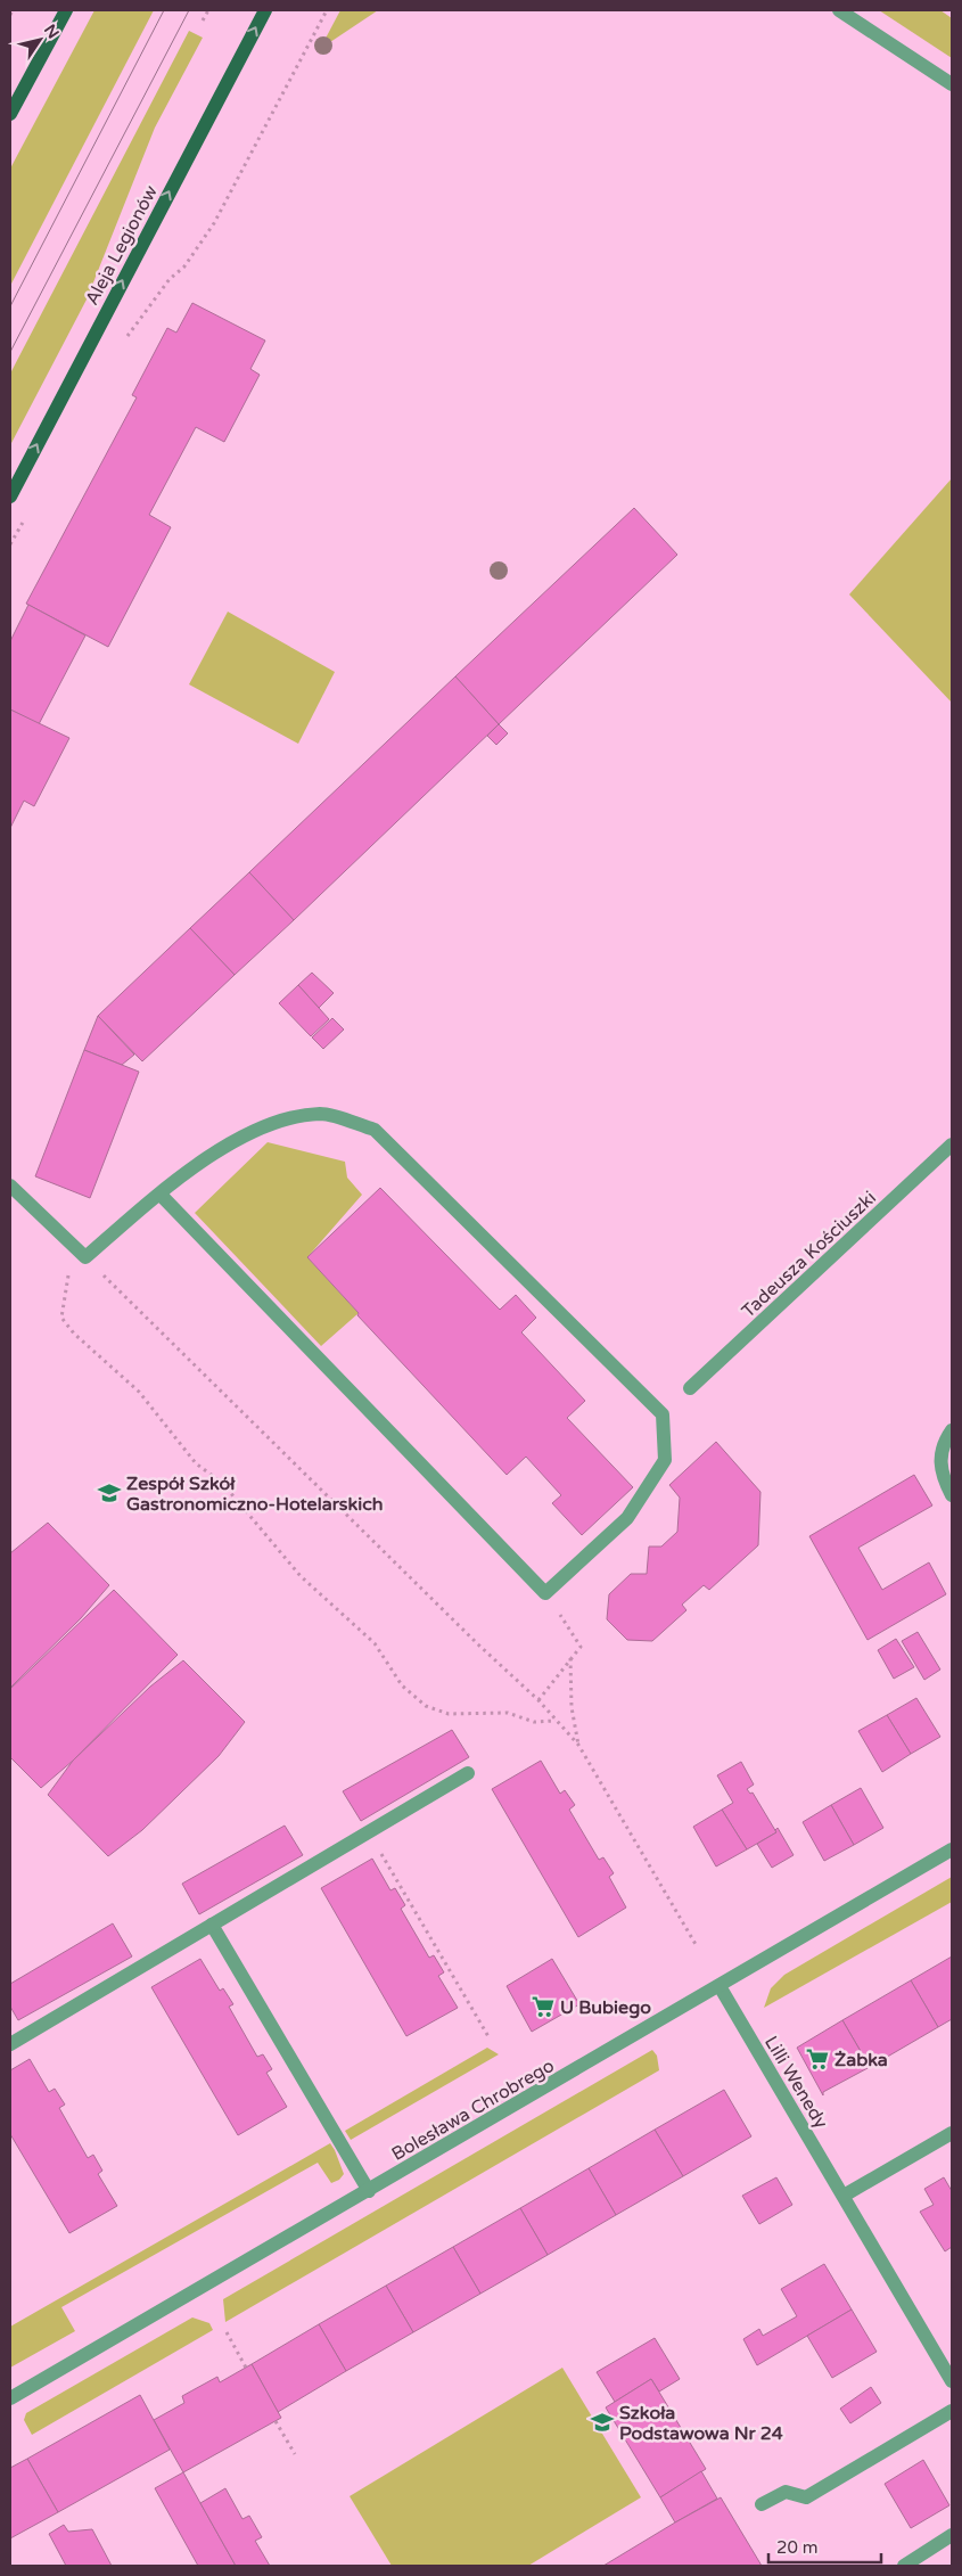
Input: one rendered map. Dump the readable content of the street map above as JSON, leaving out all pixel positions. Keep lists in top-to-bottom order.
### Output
{
  "streets": {
    "main road": ["Aleja Legionów"],
    "street": ["Tadeusza Kościuszki", "Lilli Wenedy", "Bolesława Chrobrego"]
  },
  "crossings": [
    ["Lilli Wenedy", "Bolesława Chrobrego"]
  ],
  "one_way": ["Aleja Legionów"],
  "places": {
    "school or university": ["Zespół Szkół Gastronomiczno-Hotelarskich", "Szkoła Podstawowa Nr 24"],
    "supermarket": ["U Bubiego", "Żabka"]
  },
  "scale_bar": "20 m",
  "north": "top right"
}
